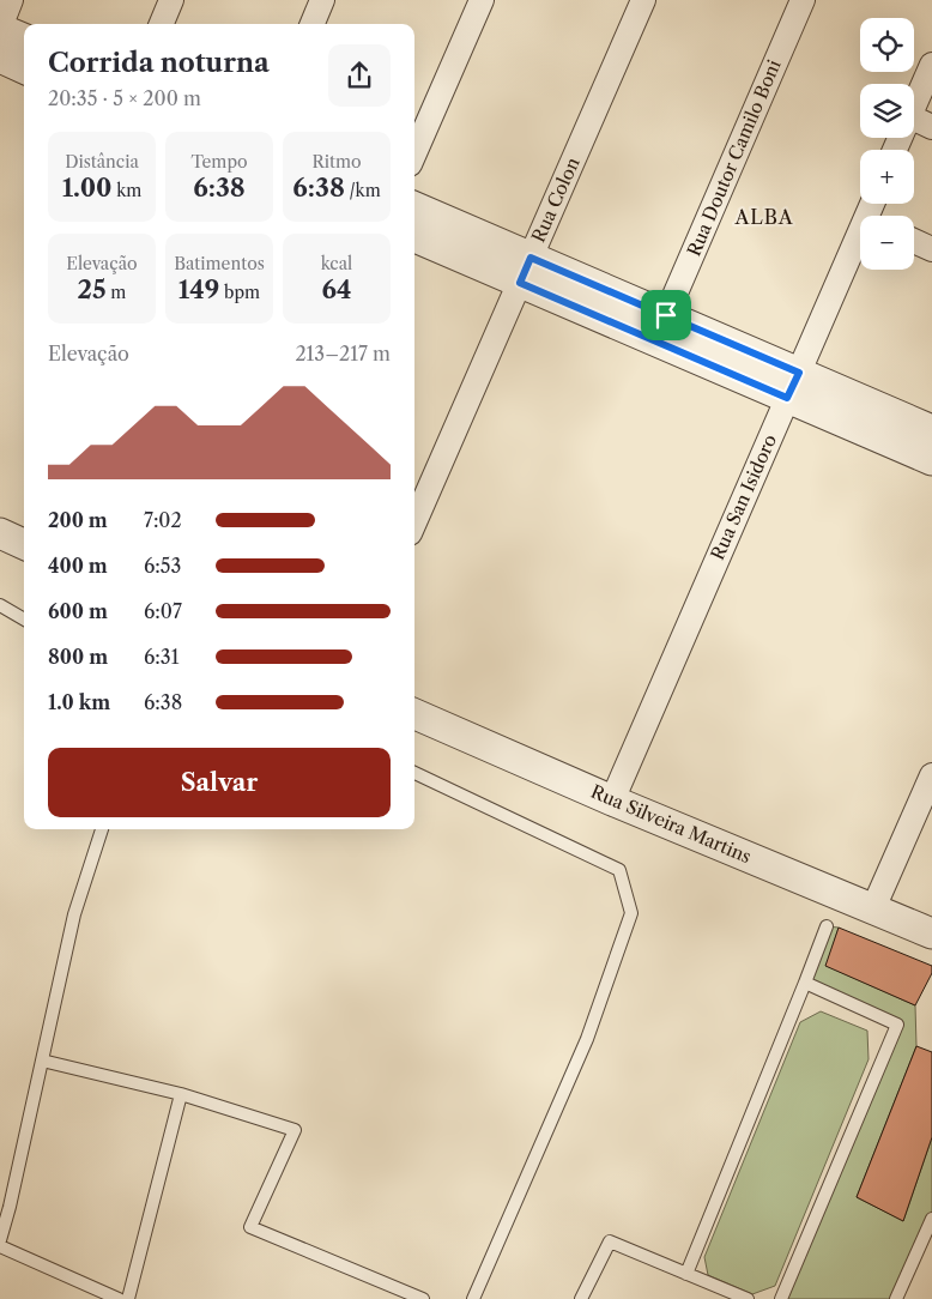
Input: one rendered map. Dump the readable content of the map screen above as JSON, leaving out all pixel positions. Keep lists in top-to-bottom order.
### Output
{
  "streets": {
    "street": [
      "Rua Doutor Camilo Boni",
      "Rua Colon",
      "Rua San Isidoro",
      "Rua Silveira Martins"
    ]
  },
  "crossings": [
    ["Rua San Isidoro", "Rua Silveira Martins"]
  ],
  "districts": ["ALBA"],
  "page": {
    "map_buttons": ["+", "−"],
    "heading": ["Corrida noturna", "20:35 · 5 × 200 m"],
    "stats": [
      ["Distância", "1.00 km"],
      ["Tempo", "6:38"],
      ["Ritmo", "6:38 /km"],
      ["Elevação", "25 m"],
      ["Batimentos", "149 bpm"],
      ["kcal", "64"]
    ],
    "chart": ["Elevação", "213–217 m"],
    "list": [
      {
        "name": "200 m",
        "note": "7:02"
      },
      {
        "name": "400 m",
        "note": "6:53"
      },
      {
        "name": "600 m",
        "note": "6:07"
      },
      {
        "name": "800 m",
        "note": "6:31"
      },
      {
        "name": "1.0 km",
        "note": "6:38"
      }
    ],
    "buttons": "Salvar"
  }
}
